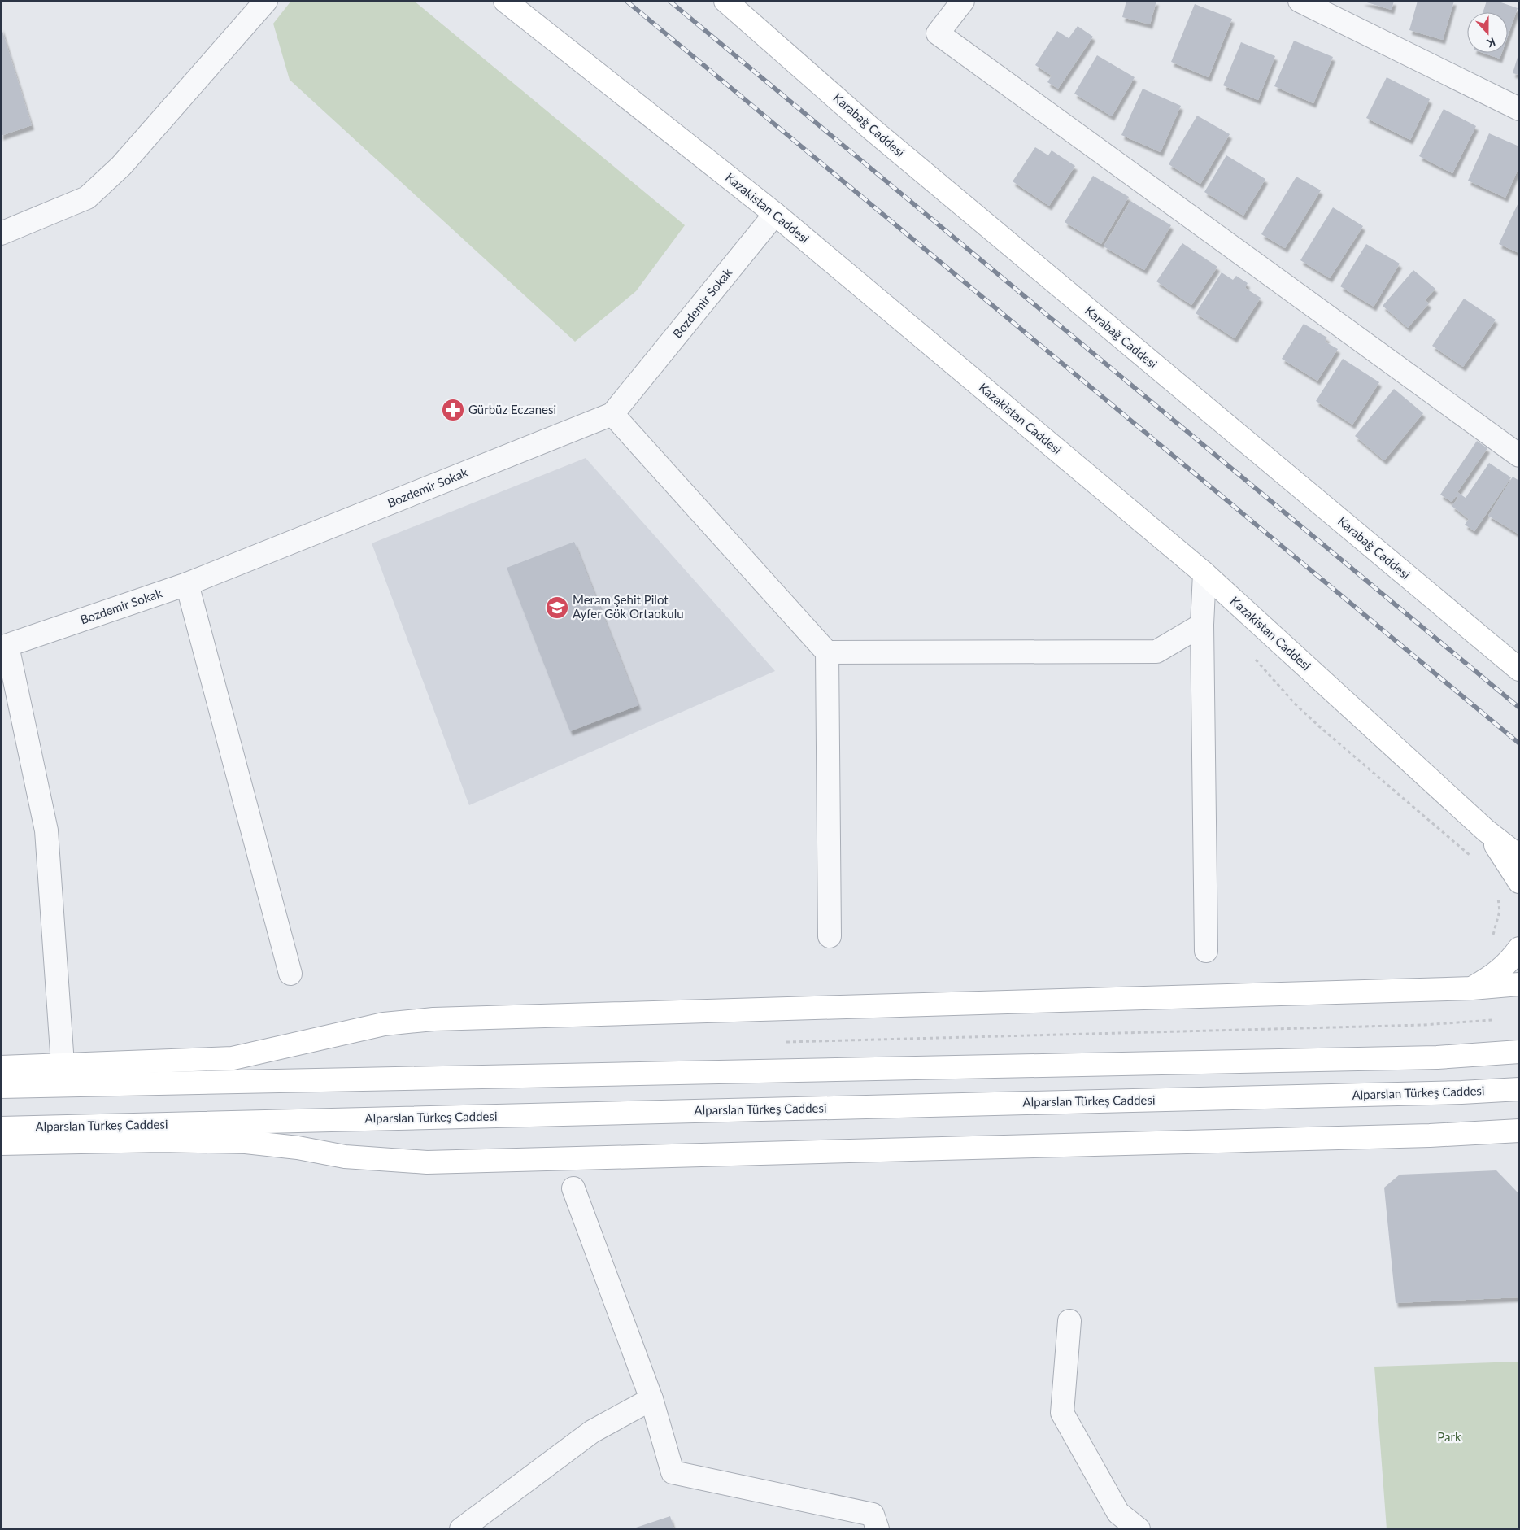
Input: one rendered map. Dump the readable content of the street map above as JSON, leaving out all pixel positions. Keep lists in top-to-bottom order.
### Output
{
  "streets": {
    "main road": ["Karabağ Caddesi", "Kazakistan Caddesi", "Alparslan Türkeş Caddesi"],
    "street": ["Bozdemir Sokak"]
  },
  "crossings": [
    ["Kazakistan Caddesi", "Bozdemir Sokak"]
  ],
  "parks": ["Park"],
  "places": {
    "pharmacy": ["Gürbüz Eczanesi"],
    "school or university": ["Meram Şehit Pilot Ayfer Gök Ortaokulu"]
  },
  "north": "bottom"
}
